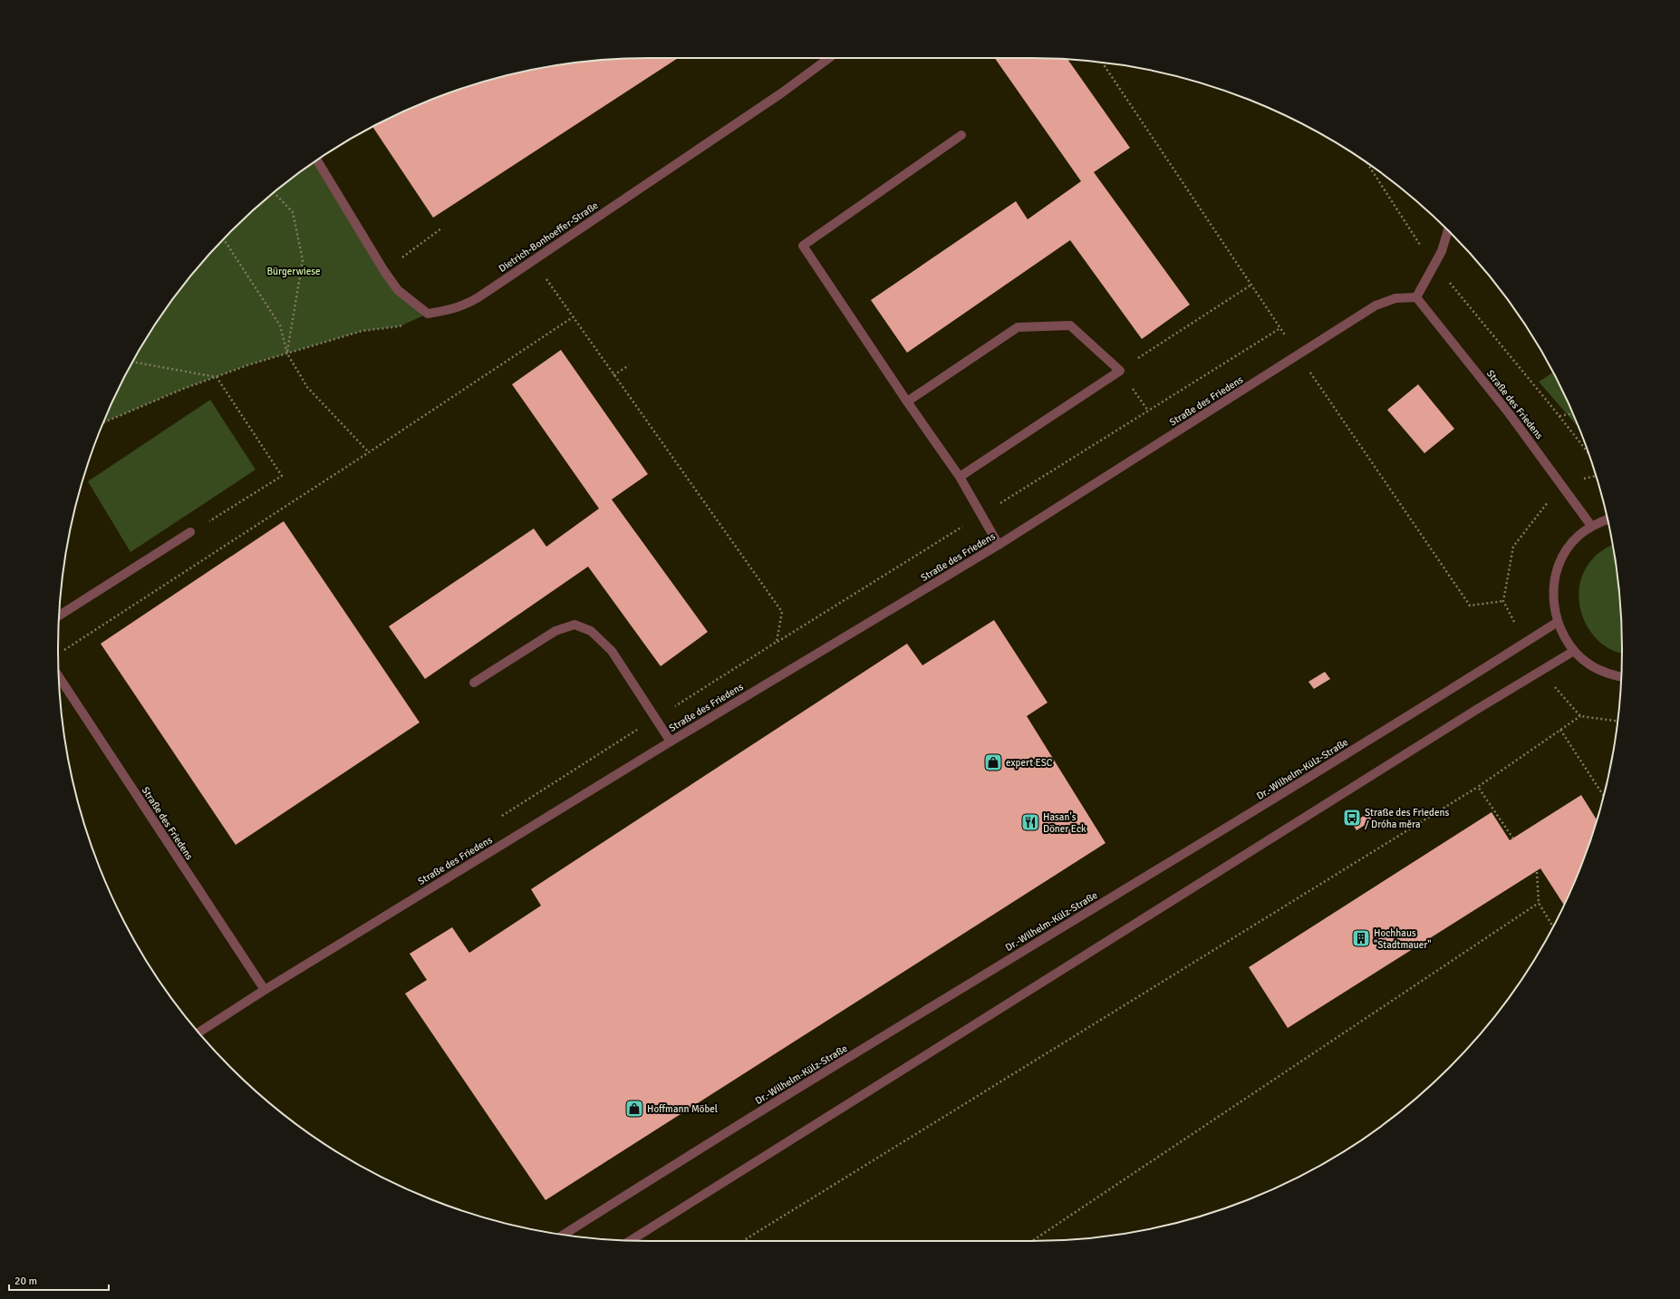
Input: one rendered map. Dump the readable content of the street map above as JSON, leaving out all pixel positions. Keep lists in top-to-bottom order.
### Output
{
  "streets": {
    "street": ["Dietrich-Bonhoeffer-Straße", "Straße des Friedens", "Dr.-Wilhelm-Külz-Straße"]
  },
  "parks": ["Bürgerwiese"],
  "places": {
    "shop": ["expert ESC", "Hoffmann Möbel"],
    "bus stop": ["Straße des Friedens / Dróha měra"],
    "restaurant": ["Hasan's Döner Eck"],
    "building": ["Hochhaus \"Stadtmauer\""]
  },
  "scale_bar": "20 m"
}
